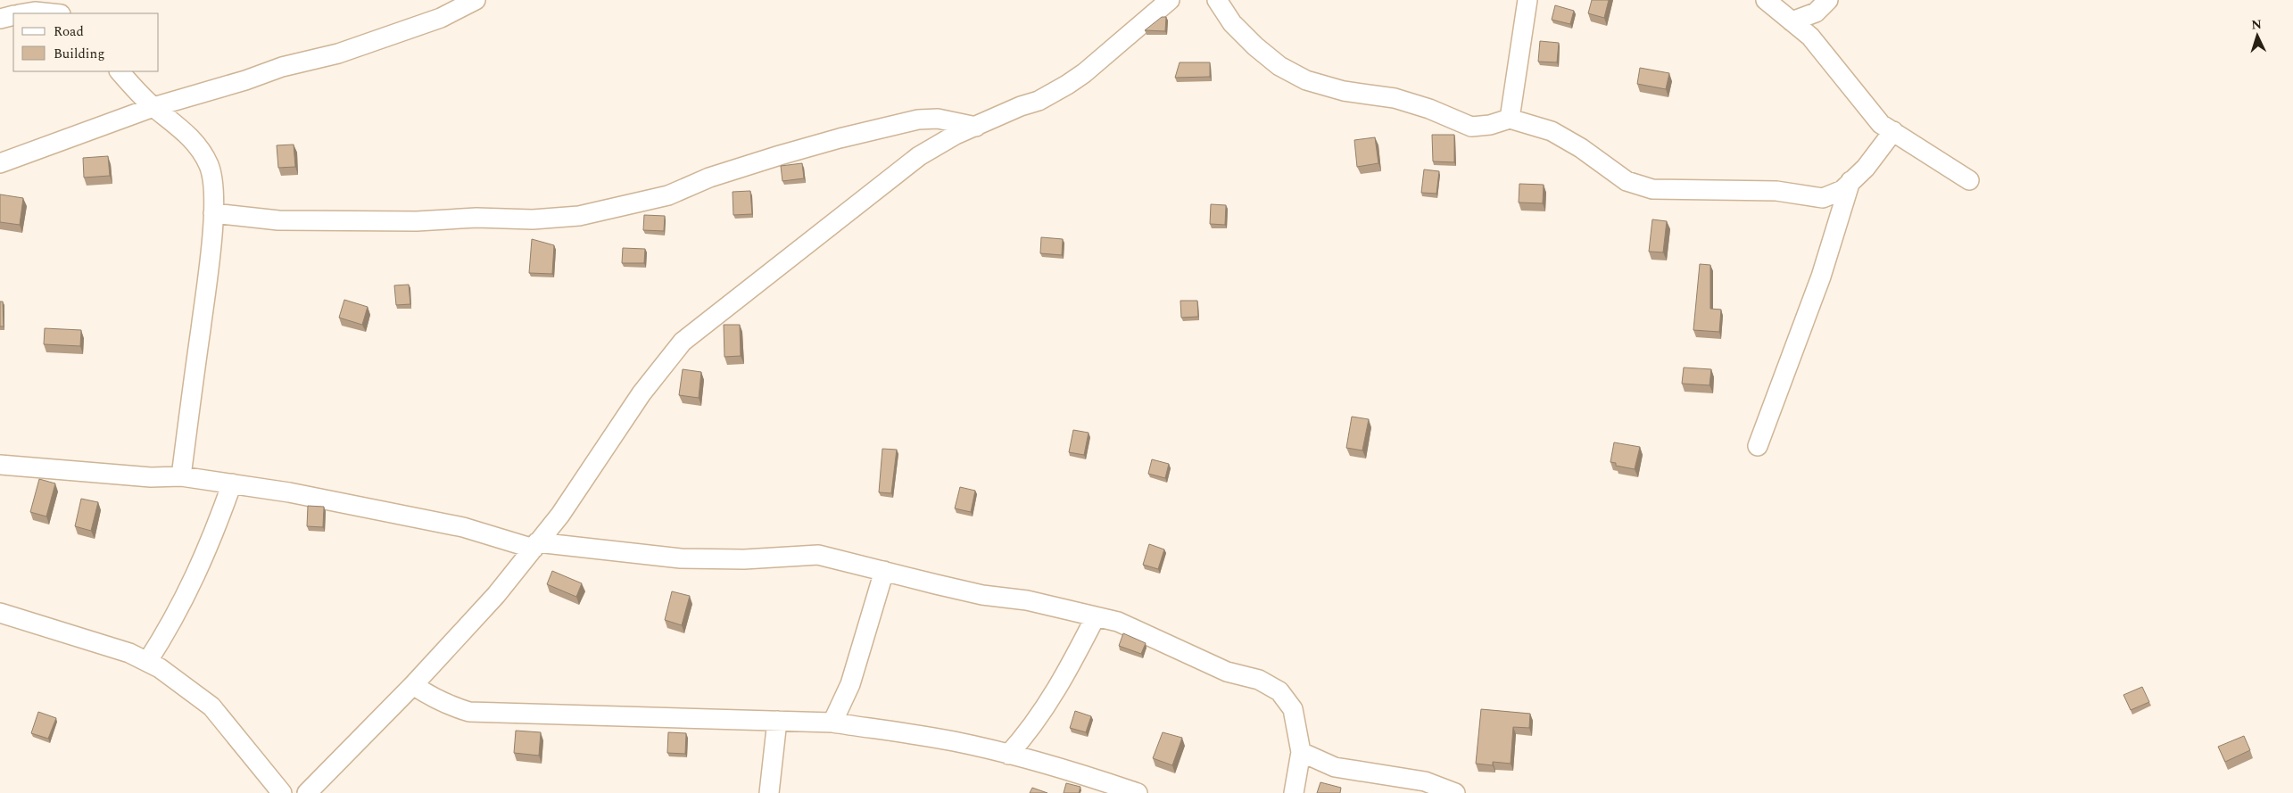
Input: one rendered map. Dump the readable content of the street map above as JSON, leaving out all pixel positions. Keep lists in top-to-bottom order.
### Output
{
  "legend": ["Road", "Building"],
  "north": "top"
}
